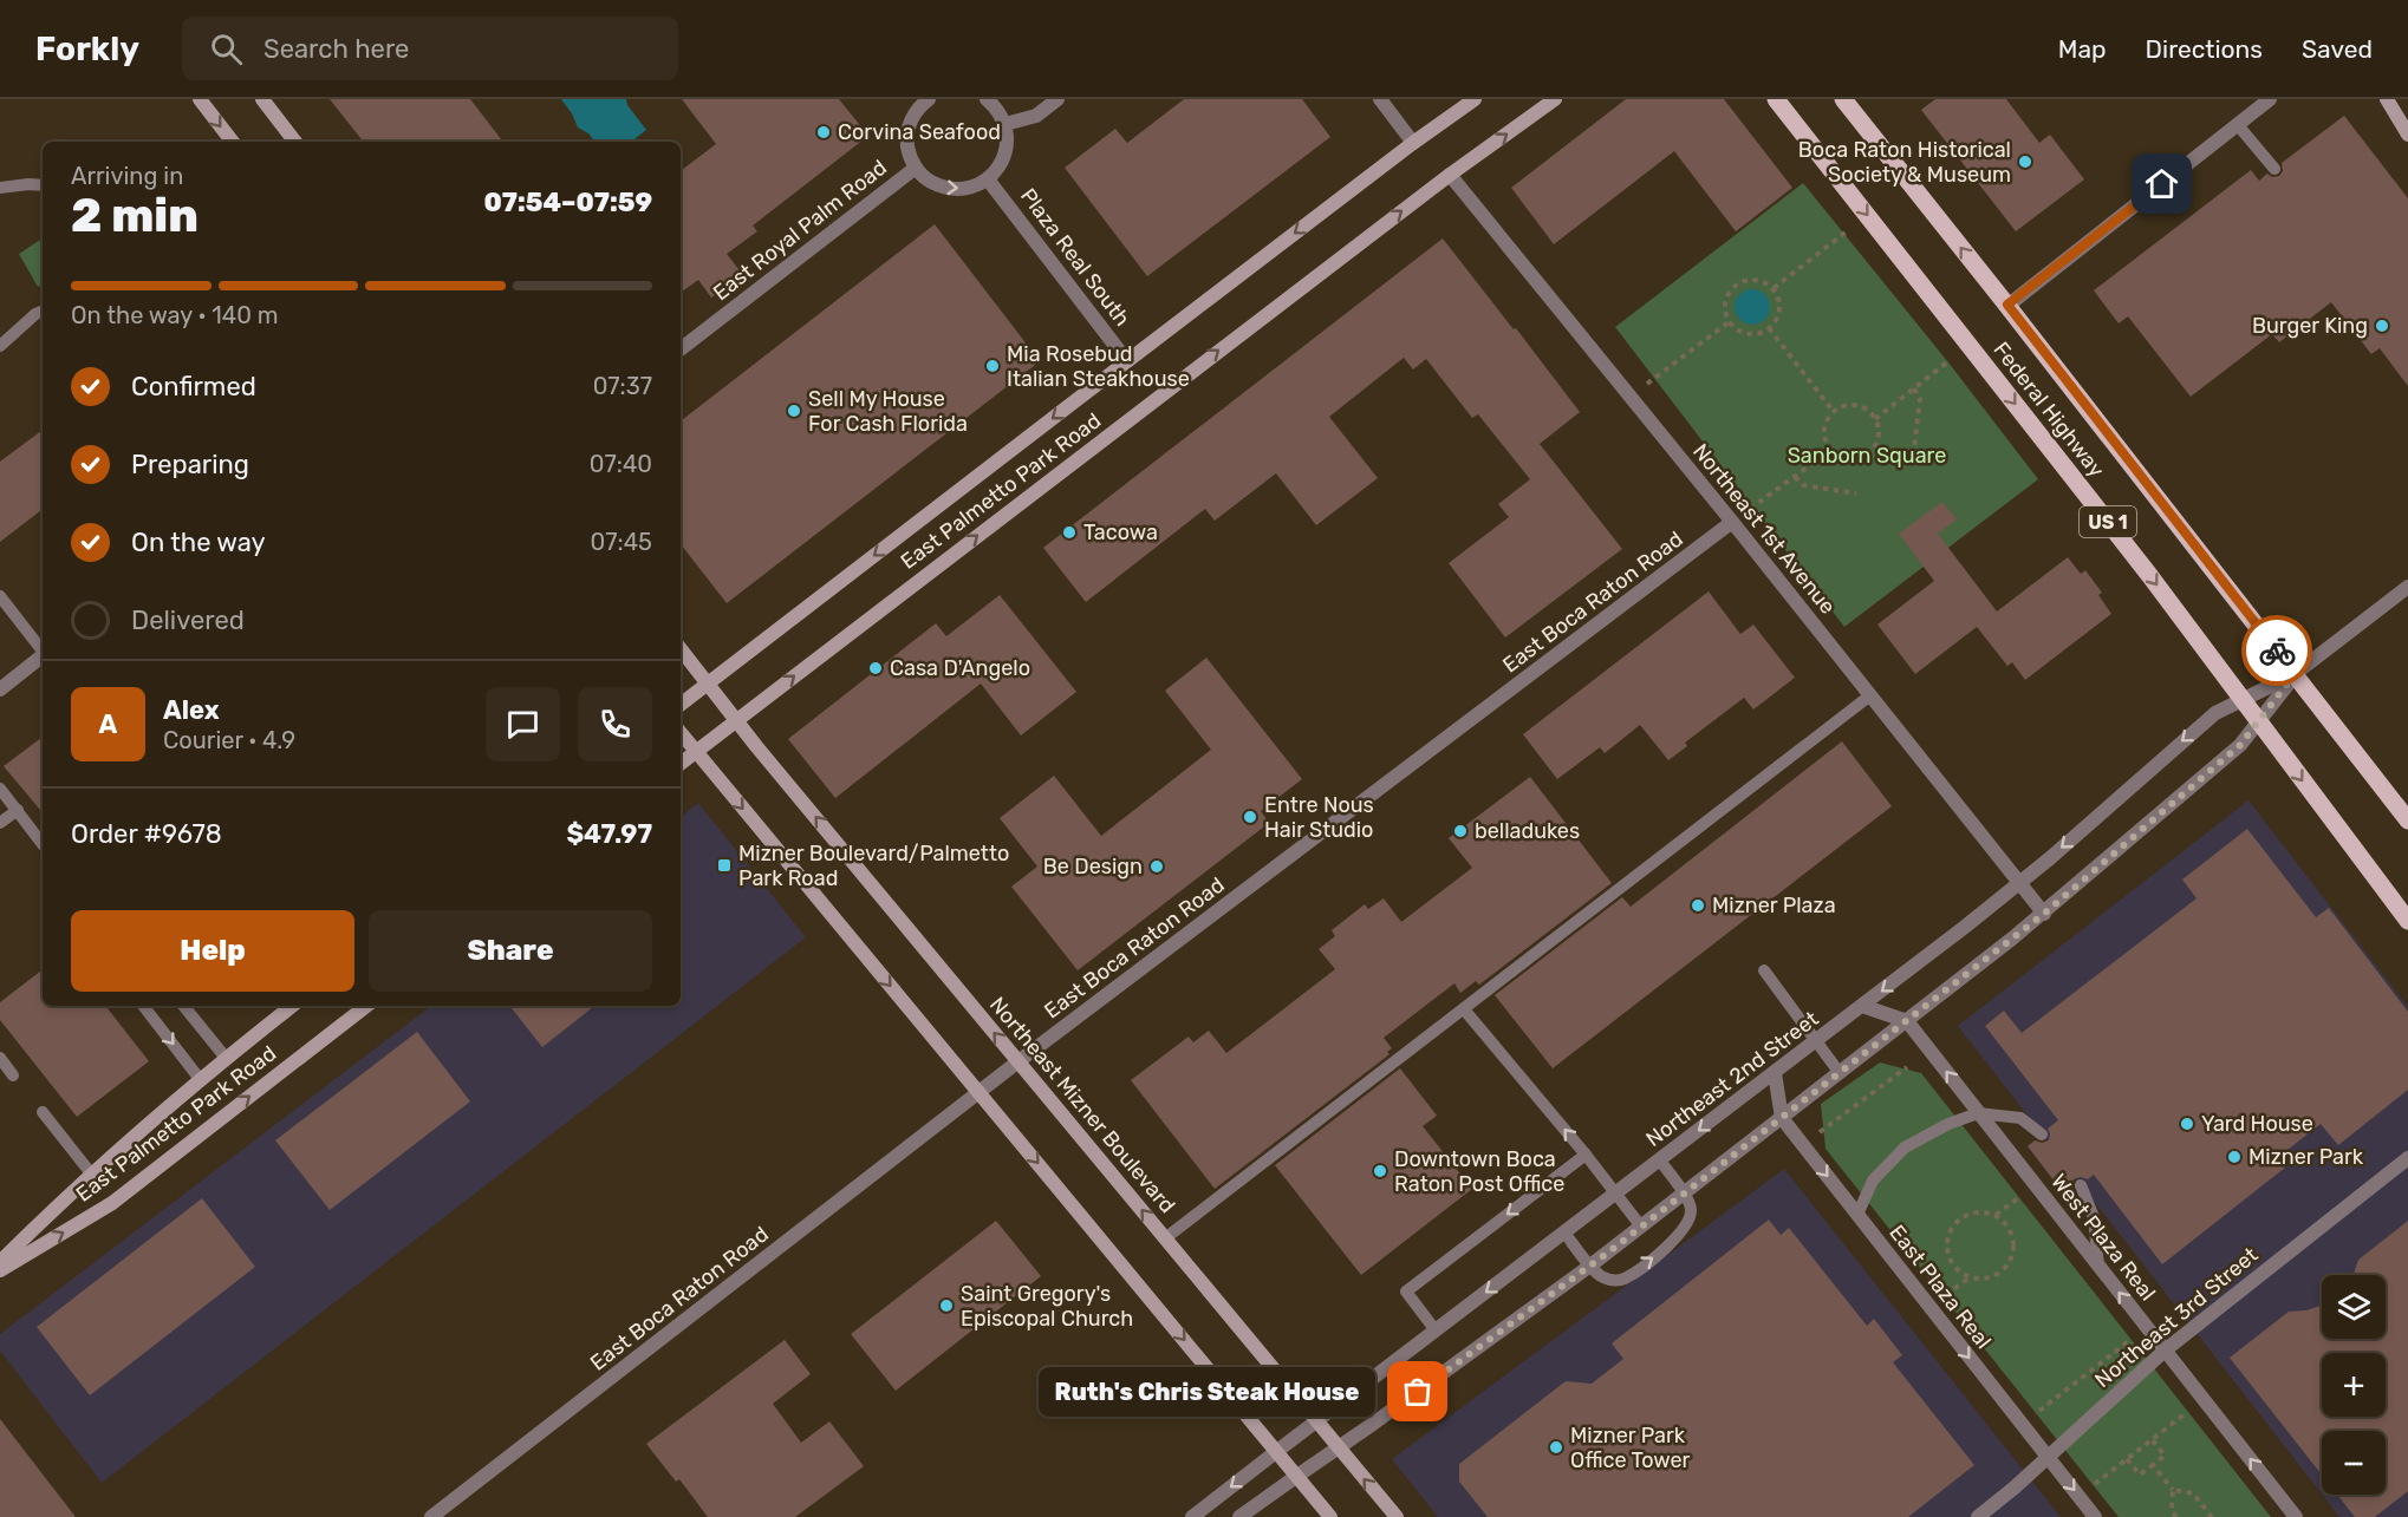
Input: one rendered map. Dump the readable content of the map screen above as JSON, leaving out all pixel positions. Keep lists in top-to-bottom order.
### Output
{
  "streets": {
    "main road": [
      "Federal Highway",
      "East Palmetto Park Road",
      "US 1",
      "Northeast Mizner Boulevard"
    ],
    "street": [
      "East Royal Palm Road",
      "Plaza Real South",
      "Northeast 1st Avenue",
      "East Boca Raton Road",
      "Northeast 2nd Street",
      "West Plaza Real",
      "East Plaza Real",
      "Northeast 3rd Street"
    ]
  },
  "crossings": [
    ["Plaza Real South", "East Palmetto Park Road"],
    ["Federal Highway", "Northeast 2nd Street"],
    ["East Palmetto Park Road", "Northeast 1st Avenue"],
    ["East Palmetto Park Road", "Northeast Mizner Boulevard"],
    ["Northeast 1st Avenue", "East Boca Raton Road"],
    ["Northeast 1st Avenue", "Northeast 2nd Street"],
    ["East Boca Raton Road", "Northeast Mizner Boulevard"],
    ["Northeast 2nd Street", "Northeast Mizner Boulevard"],
    ["Northeast 2nd Street", "West Plaza Real"],
    ["Northeast 2nd Street", "East Plaza Real"],
    ["West Plaza Real", "Northeast 3rd Street"],
    ["East Plaza Real", "Northeast 3rd Street"]
  ],
  "one_way": ["West Plaza Real", "East Plaza Real"],
  "parks": ["Sanborn Square"],
  "places": {
    "other": [
      "Corvina Seafood",
      "Boca Raton Historical Society & Museum",
      "Burger King",
      "Mia Rosebud Italian Steakhouse",
      "Sell My House For Cash Florida",
      "Tacowa",
      "Casa D'Angelo",
      "Entre Nous Hair Studio",
      "belladukes",
      "Be Design",
      "Mizner Plaza",
      "Yard House",
      "Mizner Park",
      "Downtown Boca Raton Post Office",
      "Saint Gregory's Episcopal Church",
      "Ruth's Chris Steak House",
      "Mizner Park Office Tower"
    ],
    "transit": ["Mizner Boulevard/Palmetto Park Road"]
  },
  "page": {
    "header": "Forkly",
    "search": "Search here",
    "nav": ["Map", "Directions", "Saved"],
    "heading": ["2 min", "Arriving in", "07:54–07:59"],
    "panel": [
      "Alex",
      "Courier · 4.9",
      "Order #9678",
      "$47.97"
    ],
    "bar": "On the way · 140 m",
    "list": [
      ["Confirmed", "07:37"],
      ["Preparing", "07:40"],
      ["On the way", "07:45"],
      "Delivered"
    ],
    "round": "A",
    "buttons": ["Help", "Share"],
    "map_buttons": ["+", "−"],
    "bubble": "Ruth's Chris Steak House"
  }
}
